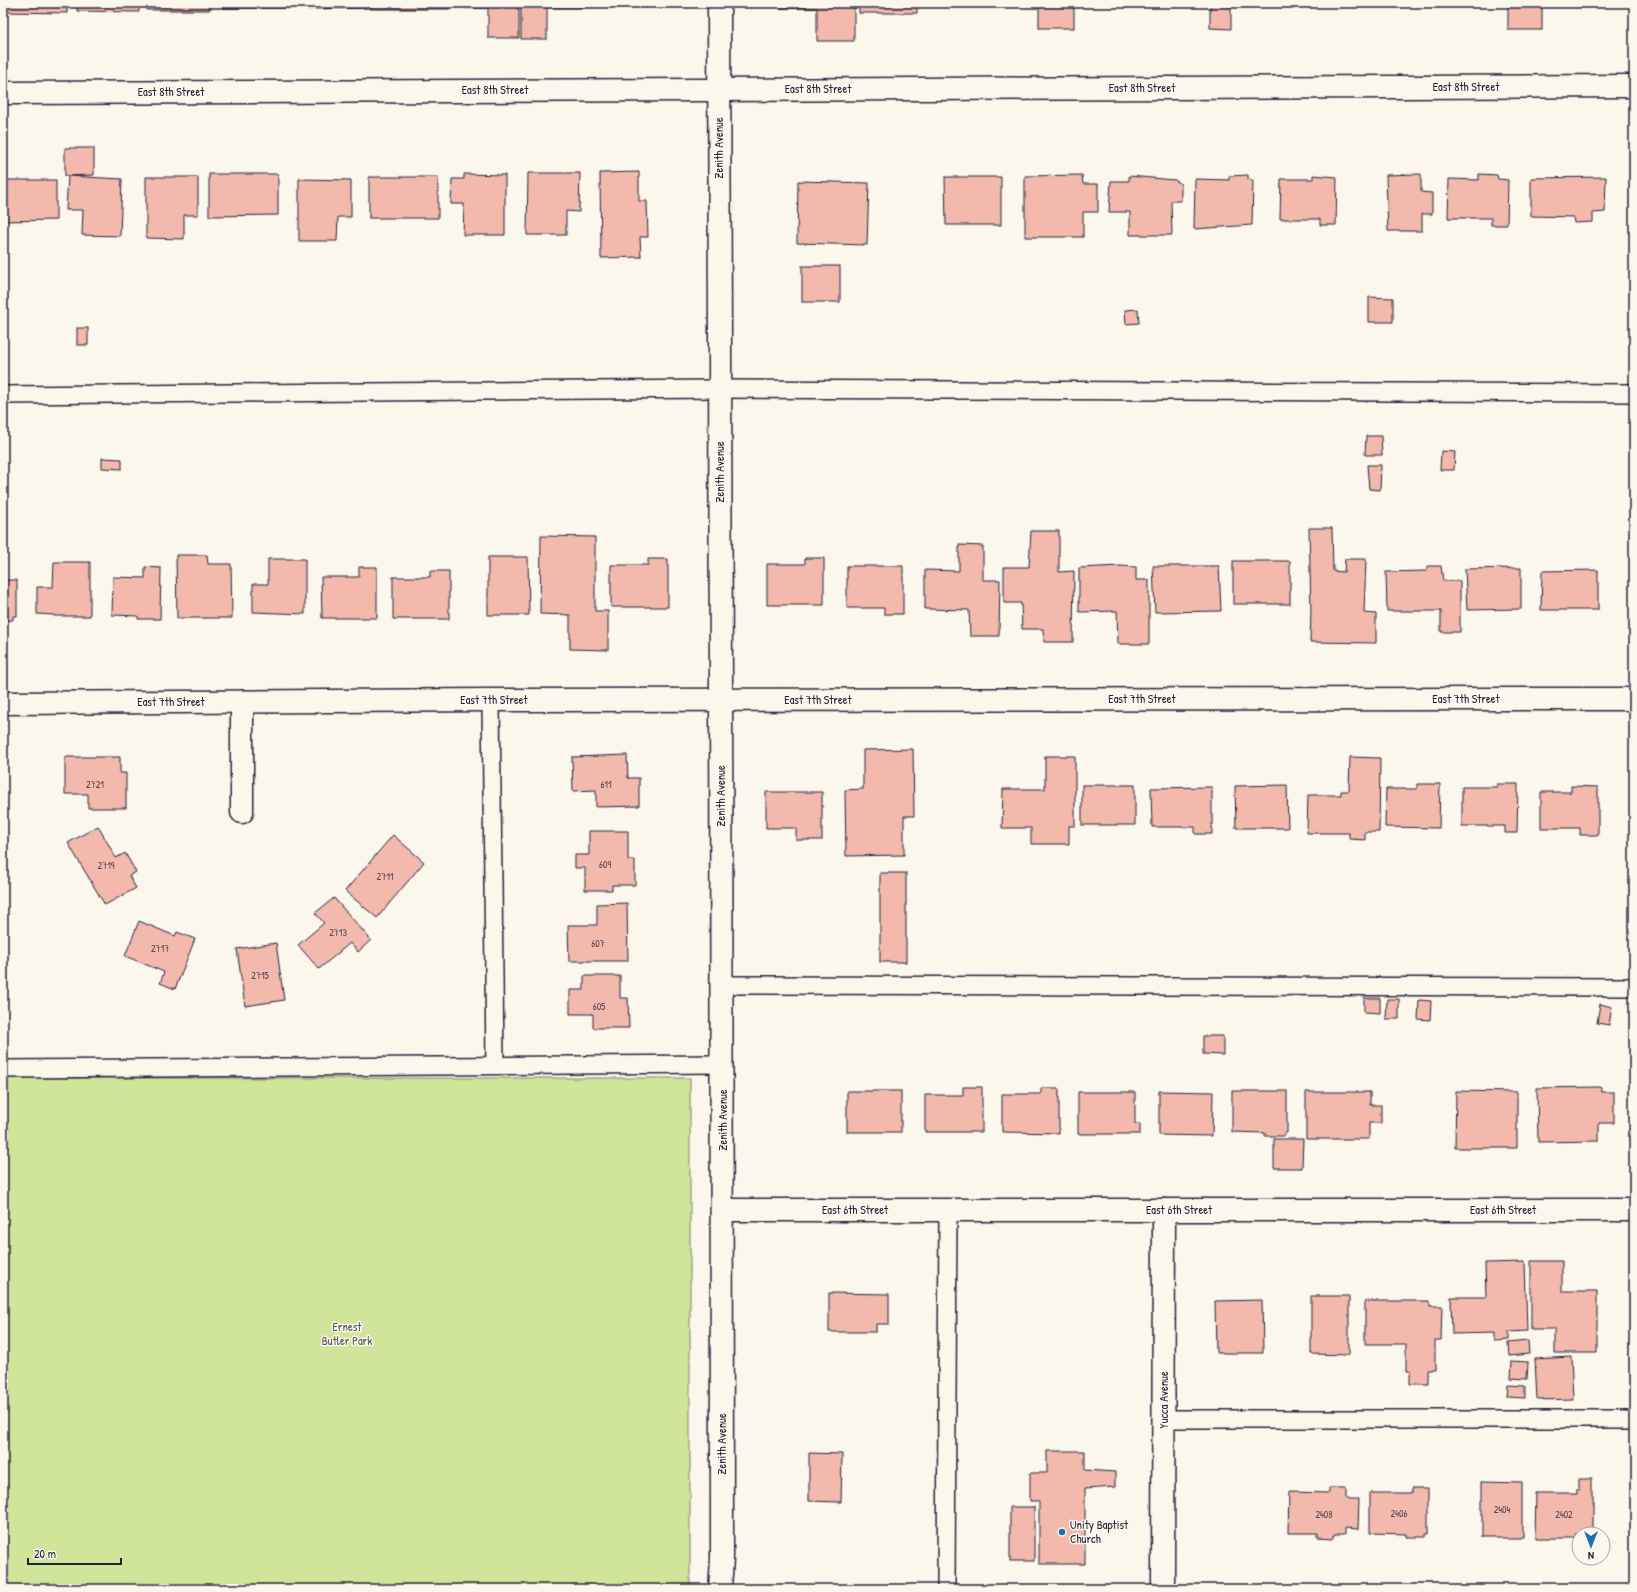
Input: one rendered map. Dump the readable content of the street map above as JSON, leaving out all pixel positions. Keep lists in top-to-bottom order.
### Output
{
  "streets": {
    "street": [
      "East 8th Street",
      "Zenith Avenue",
      "East 7th Street",
      "East 6th Street",
      "Yucca Avenue"
    ]
  },
  "crossings": [
    ["East 8th Street", "Zenith Avenue"],
    ["Zenith Avenue", "East 7th Street"],
    ["Zenith Avenue", "East 6th Street"],
    ["East 6th Street", "Yucca Avenue"]
  ],
  "parks": ["Ernest Butler Park"],
  "places": ["Unity Baptist Church"],
  "house_numbers": [
    "2721",
    "611",
    "609",
    "2719",
    "2711",
    "2713",
    "607",
    "2717",
    "2715",
    "605",
    "2404",
    "2406",
    "2408",
    "2402"
  ],
  "scale_bar": "20 m",
  "north": "bottom"
}
